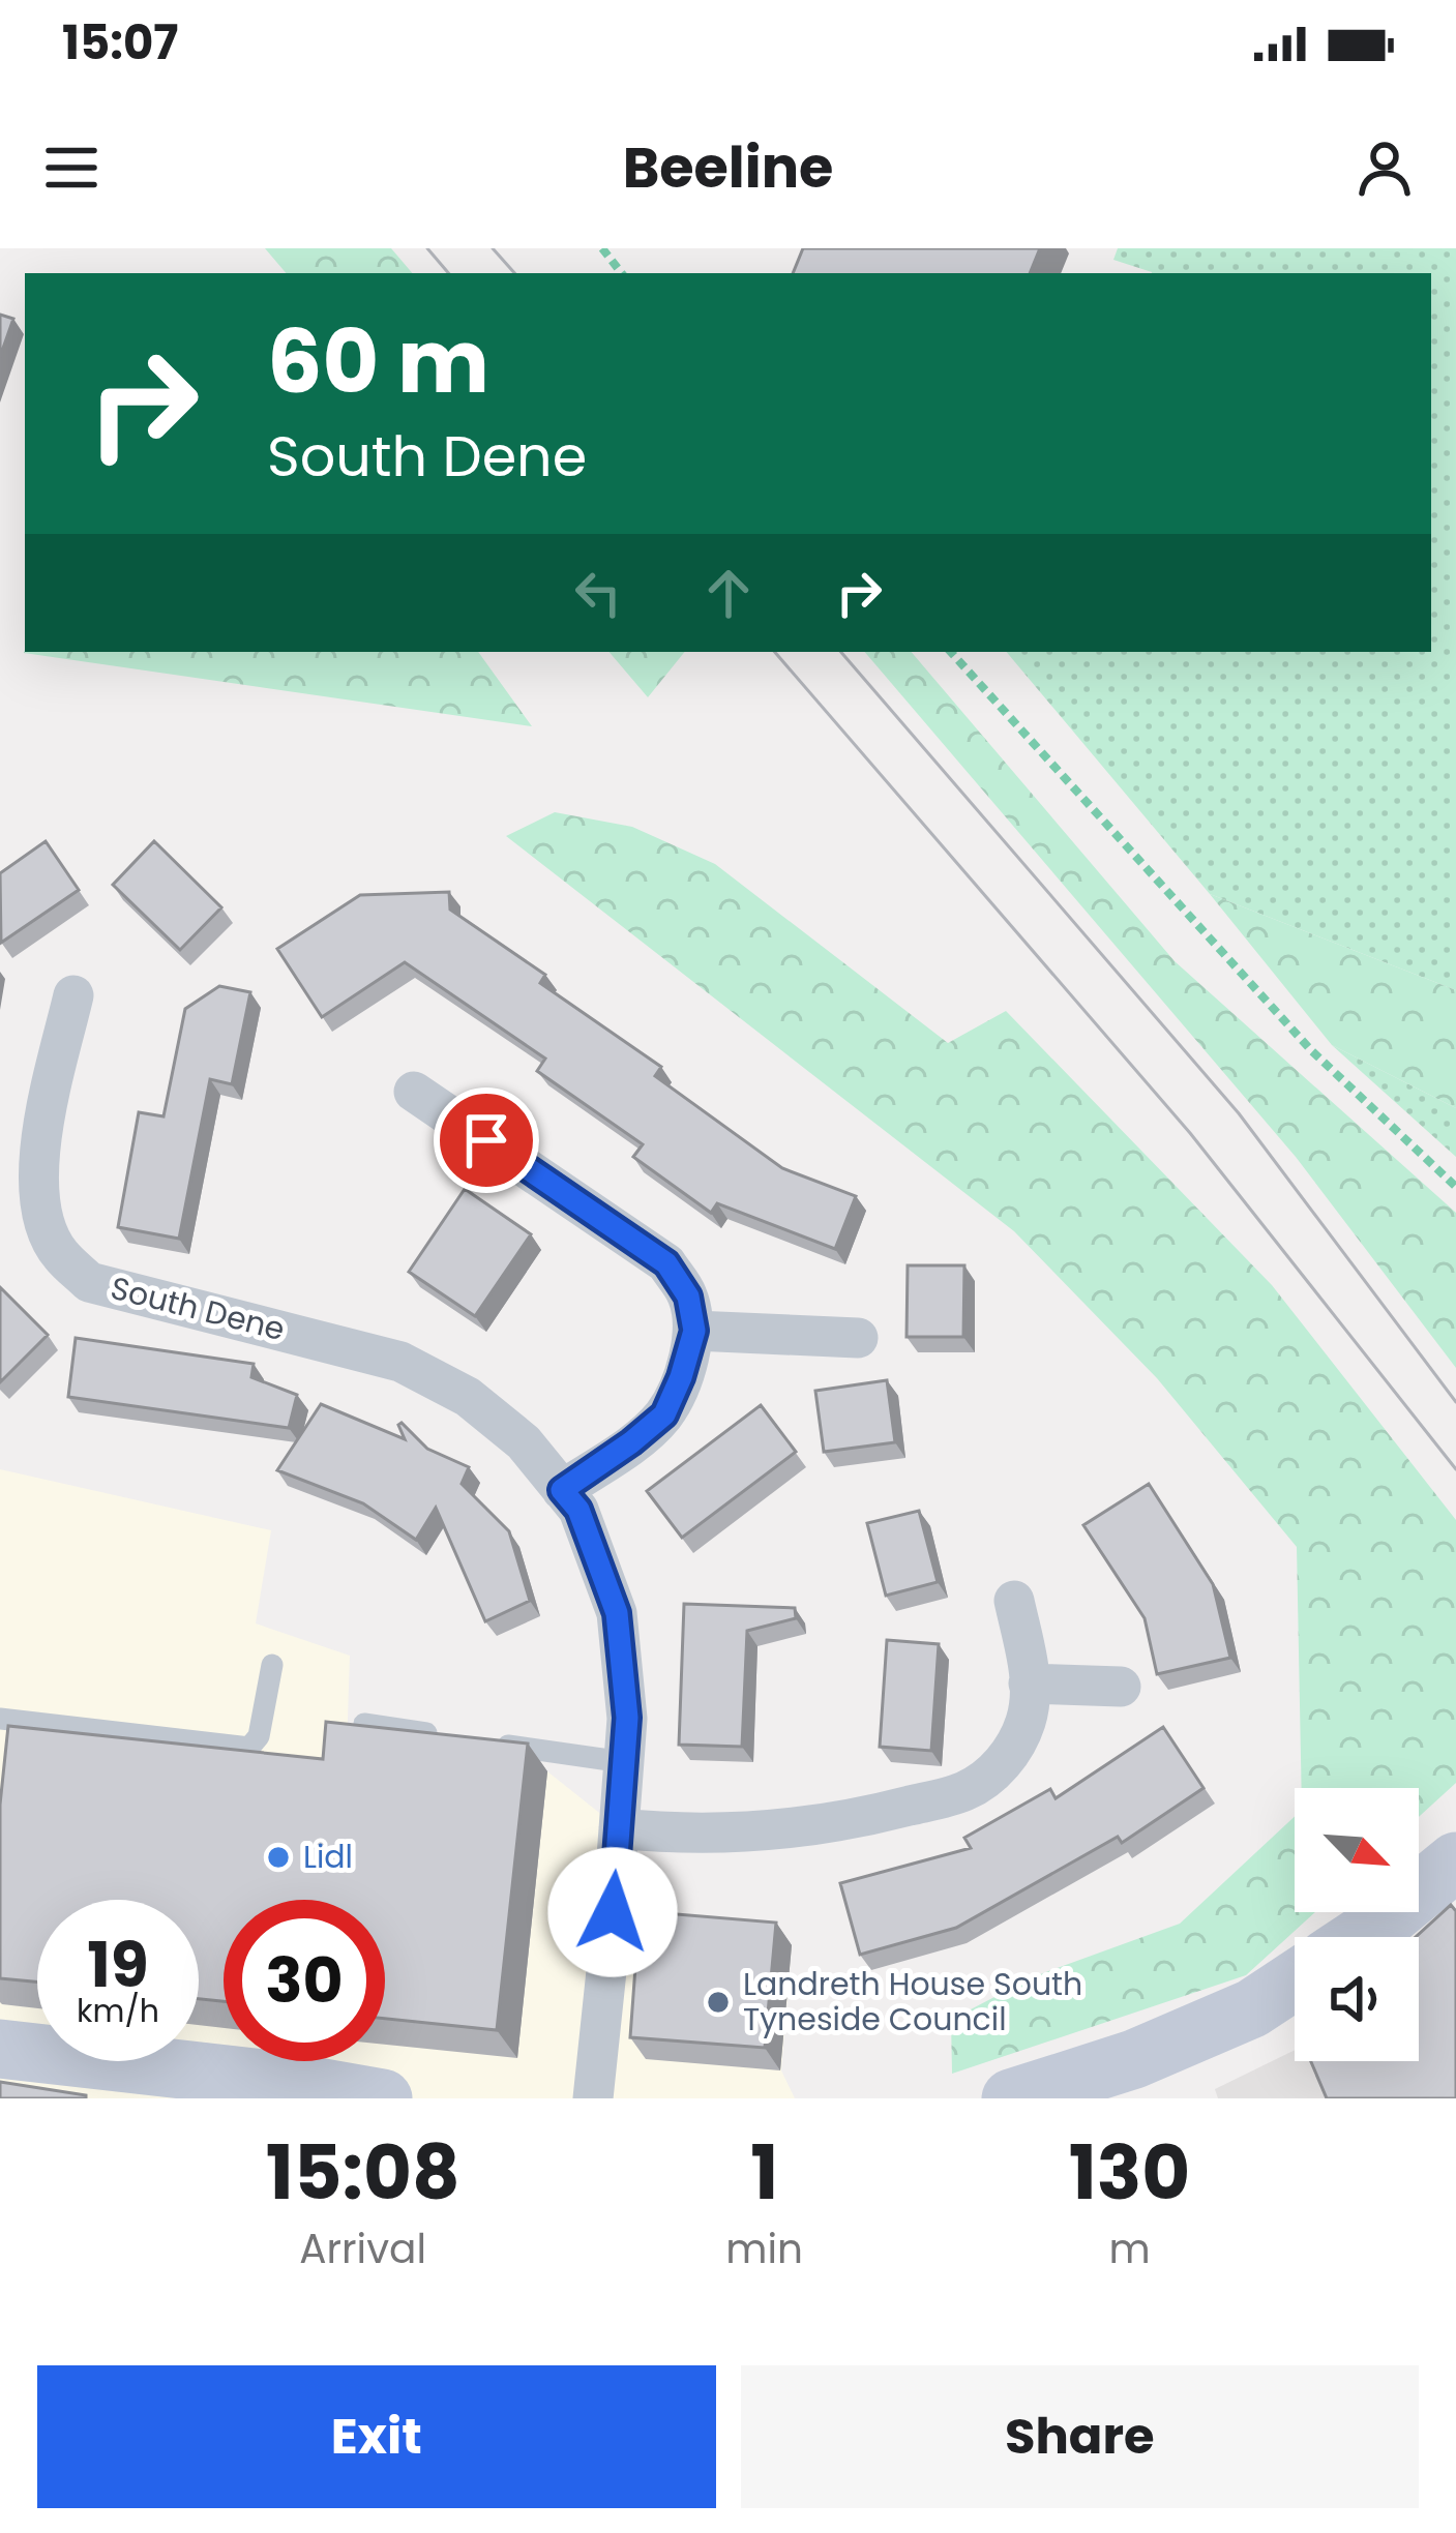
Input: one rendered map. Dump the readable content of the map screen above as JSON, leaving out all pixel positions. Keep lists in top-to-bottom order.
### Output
{
  "streets": {
    "street": ["South Dene"]
  },
  "places": ["Lidl", "Landreth House South Tyneside Council"],
  "north": "bottom right",
  "page": {
    "status": "15:07",
    "header": "Beeline",
    "turn": ["60 m", "South Dene"],
    "speed": "19 km/h",
    "limit": "30",
    "eta": [
      "15:08",
      "Arrival",
      "1",
      "min",
      "130",
      "m"
    ],
    "buttons": ["Exit", "Share"]
  }
}
